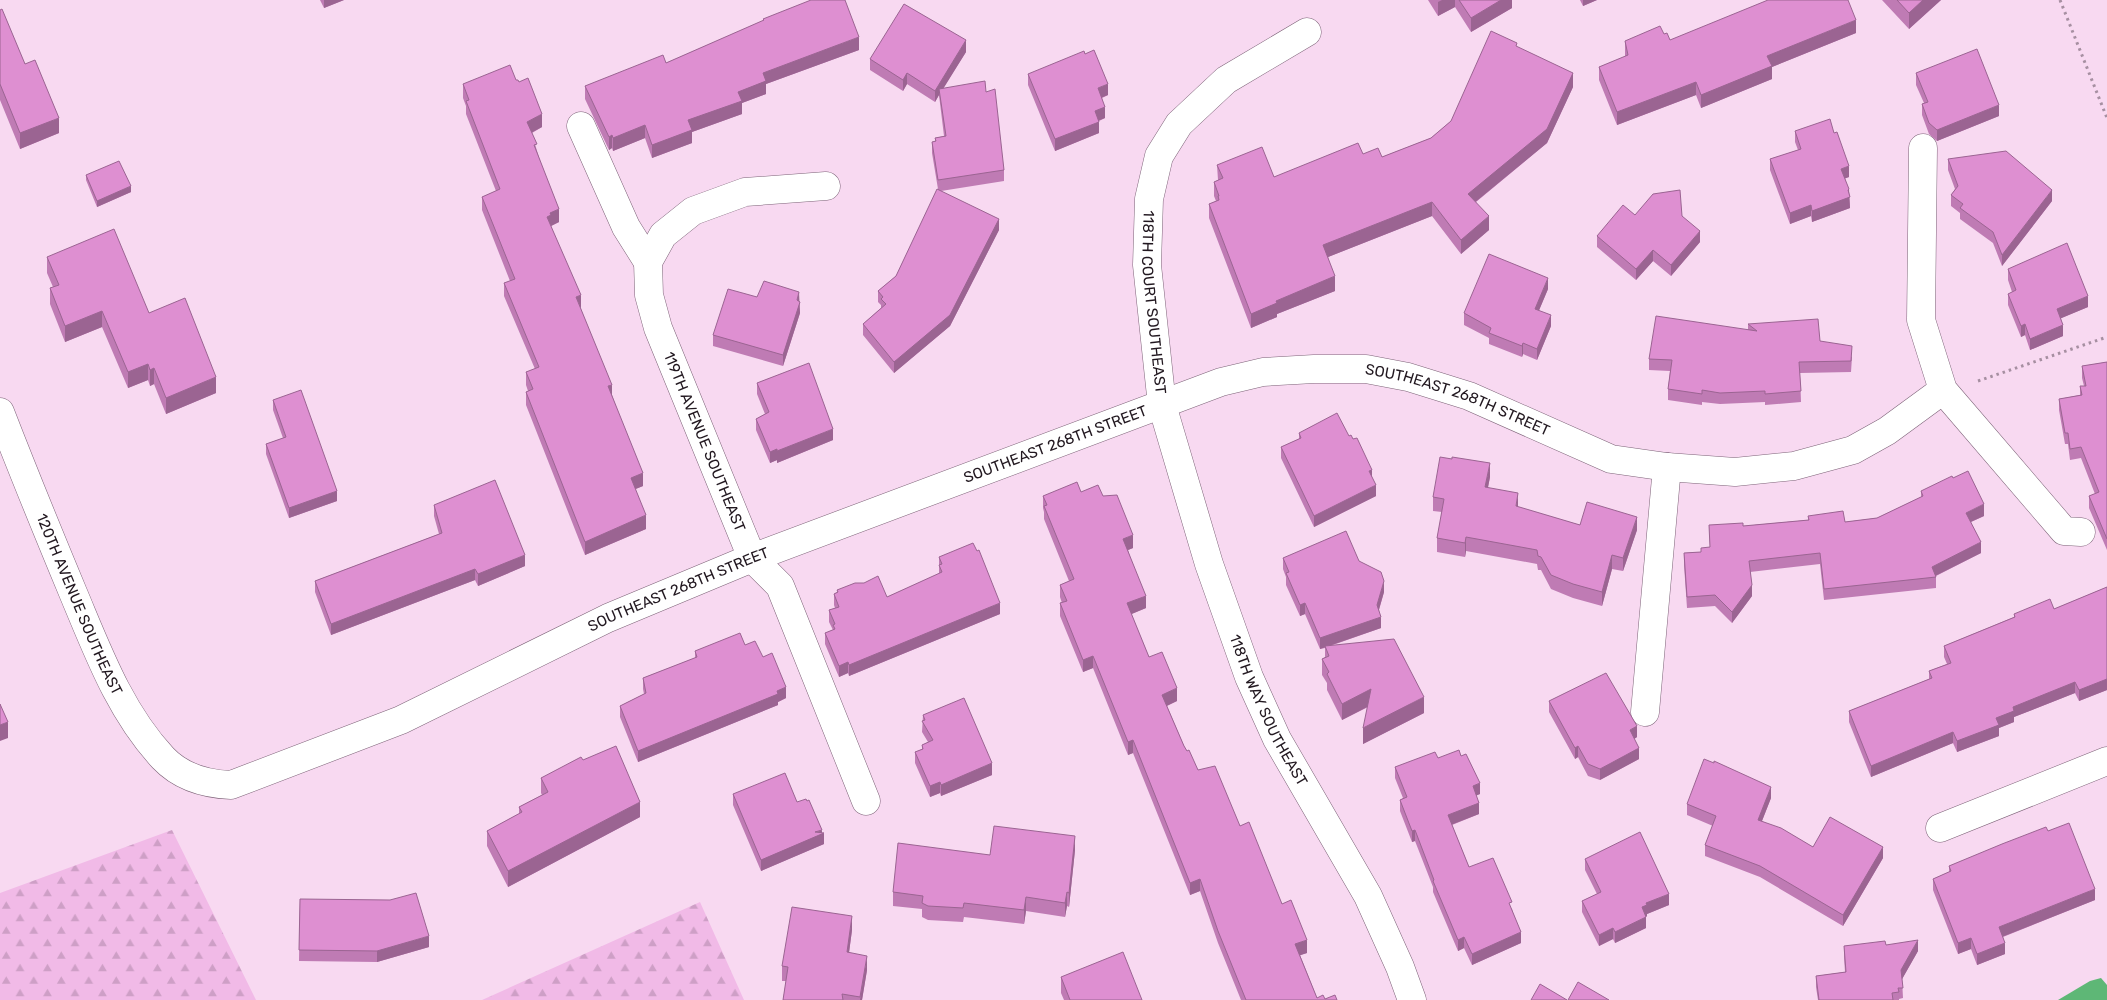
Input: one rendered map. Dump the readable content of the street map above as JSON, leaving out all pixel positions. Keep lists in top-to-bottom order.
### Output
{
  "streets": {
    "street": [
      "118TH COURT SOUTHEAST",
      "SOUTHEAST 268TH STREET",
      "119TH AVENUE SOUTHEAST",
      "120TH AVENUE SOUTHEAST",
      "118TH WAY SOUTHEAST"
    ]
  },
  "crossings": [
    ["118TH COURT SOUTHEAST", "SOUTHEAST 268TH STREET"],
    ["118TH COURT SOUTHEAST", "118TH WAY SOUTHEAST"],
    ["SOUTHEAST 268TH STREET", "119TH AVENUE SOUTHEAST"],
    ["SOUTHEAST 268TH STREET", "120TH AVENUE SOUTHEAST"],
    ["SOUTHEAST 268TH STREET", "118TH WAY SOUTHEAST"]
  ]
}
